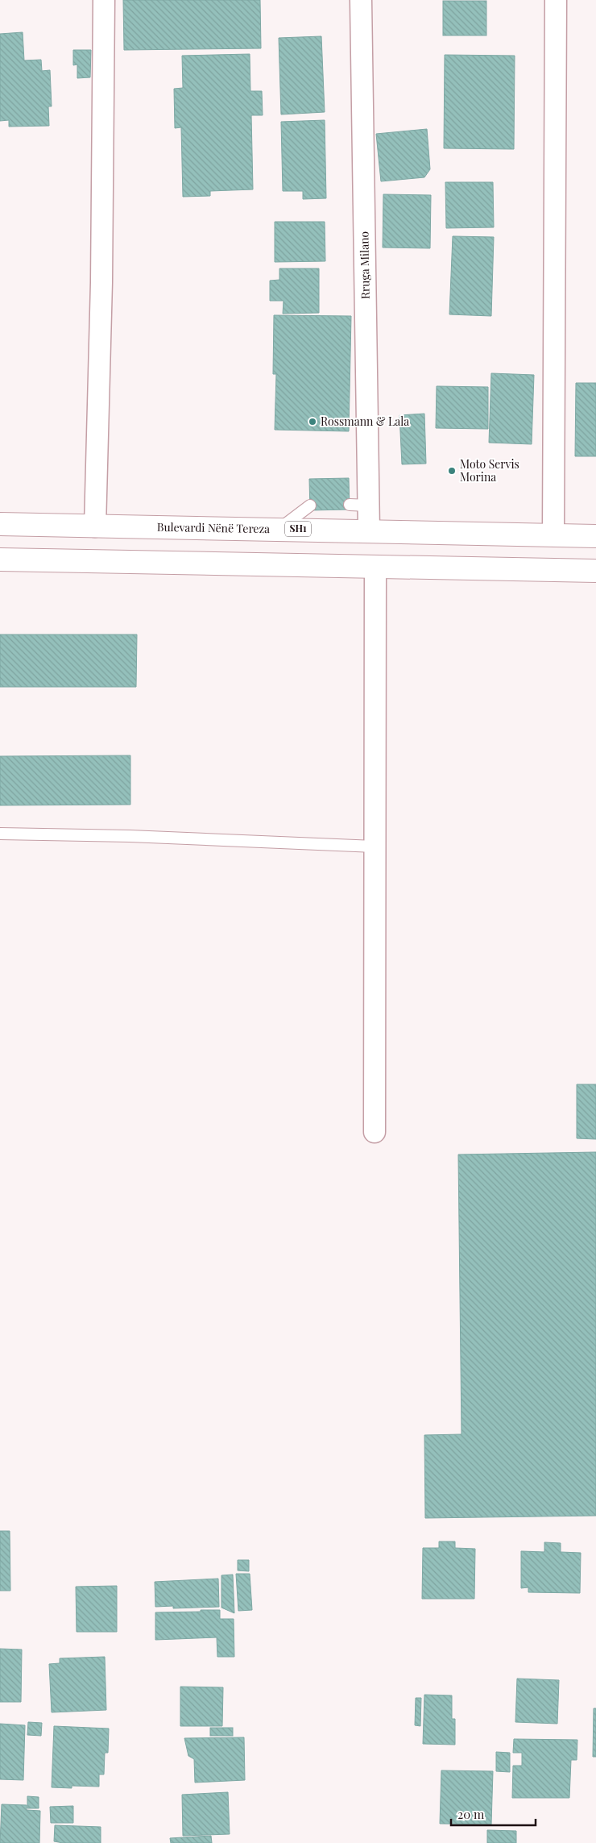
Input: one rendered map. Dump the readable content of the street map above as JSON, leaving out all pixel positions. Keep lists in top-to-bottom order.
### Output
{
  "streets": {
    "main road": ["Bulevardi Nënë Tereza", "SH1"],
    "street": ["Rruga Milano"]
  },
  "crossings": [
    ["Rruga Milano", "Bulevardi Nënë Tereza"]
  ],
  "places": ["Rossmann & Lala", "Moto Servis Morina"],
  "scale_bar": "20 m"
}
